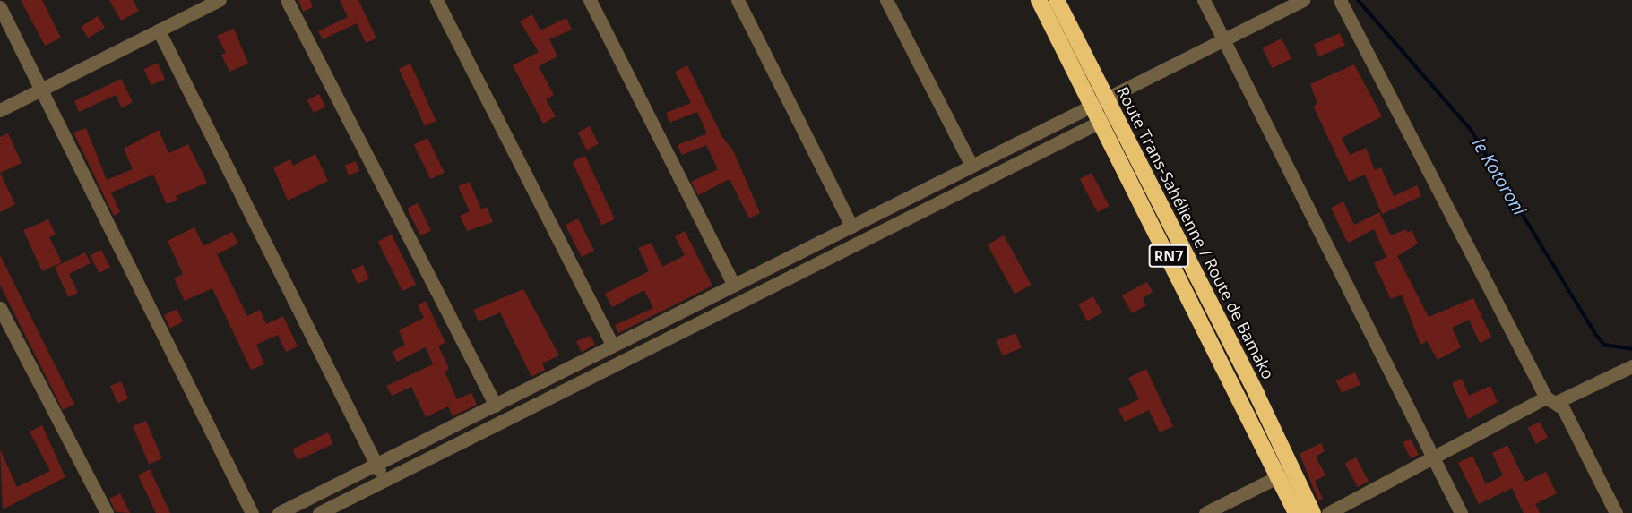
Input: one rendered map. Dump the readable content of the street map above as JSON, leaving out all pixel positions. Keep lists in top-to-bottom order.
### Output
{
  "streets": {
    "highway": ["Route Trans-Sahélienne / Route de Bamako", "RN7"]
  },
  "water": ["le Kotoroni"]
}
